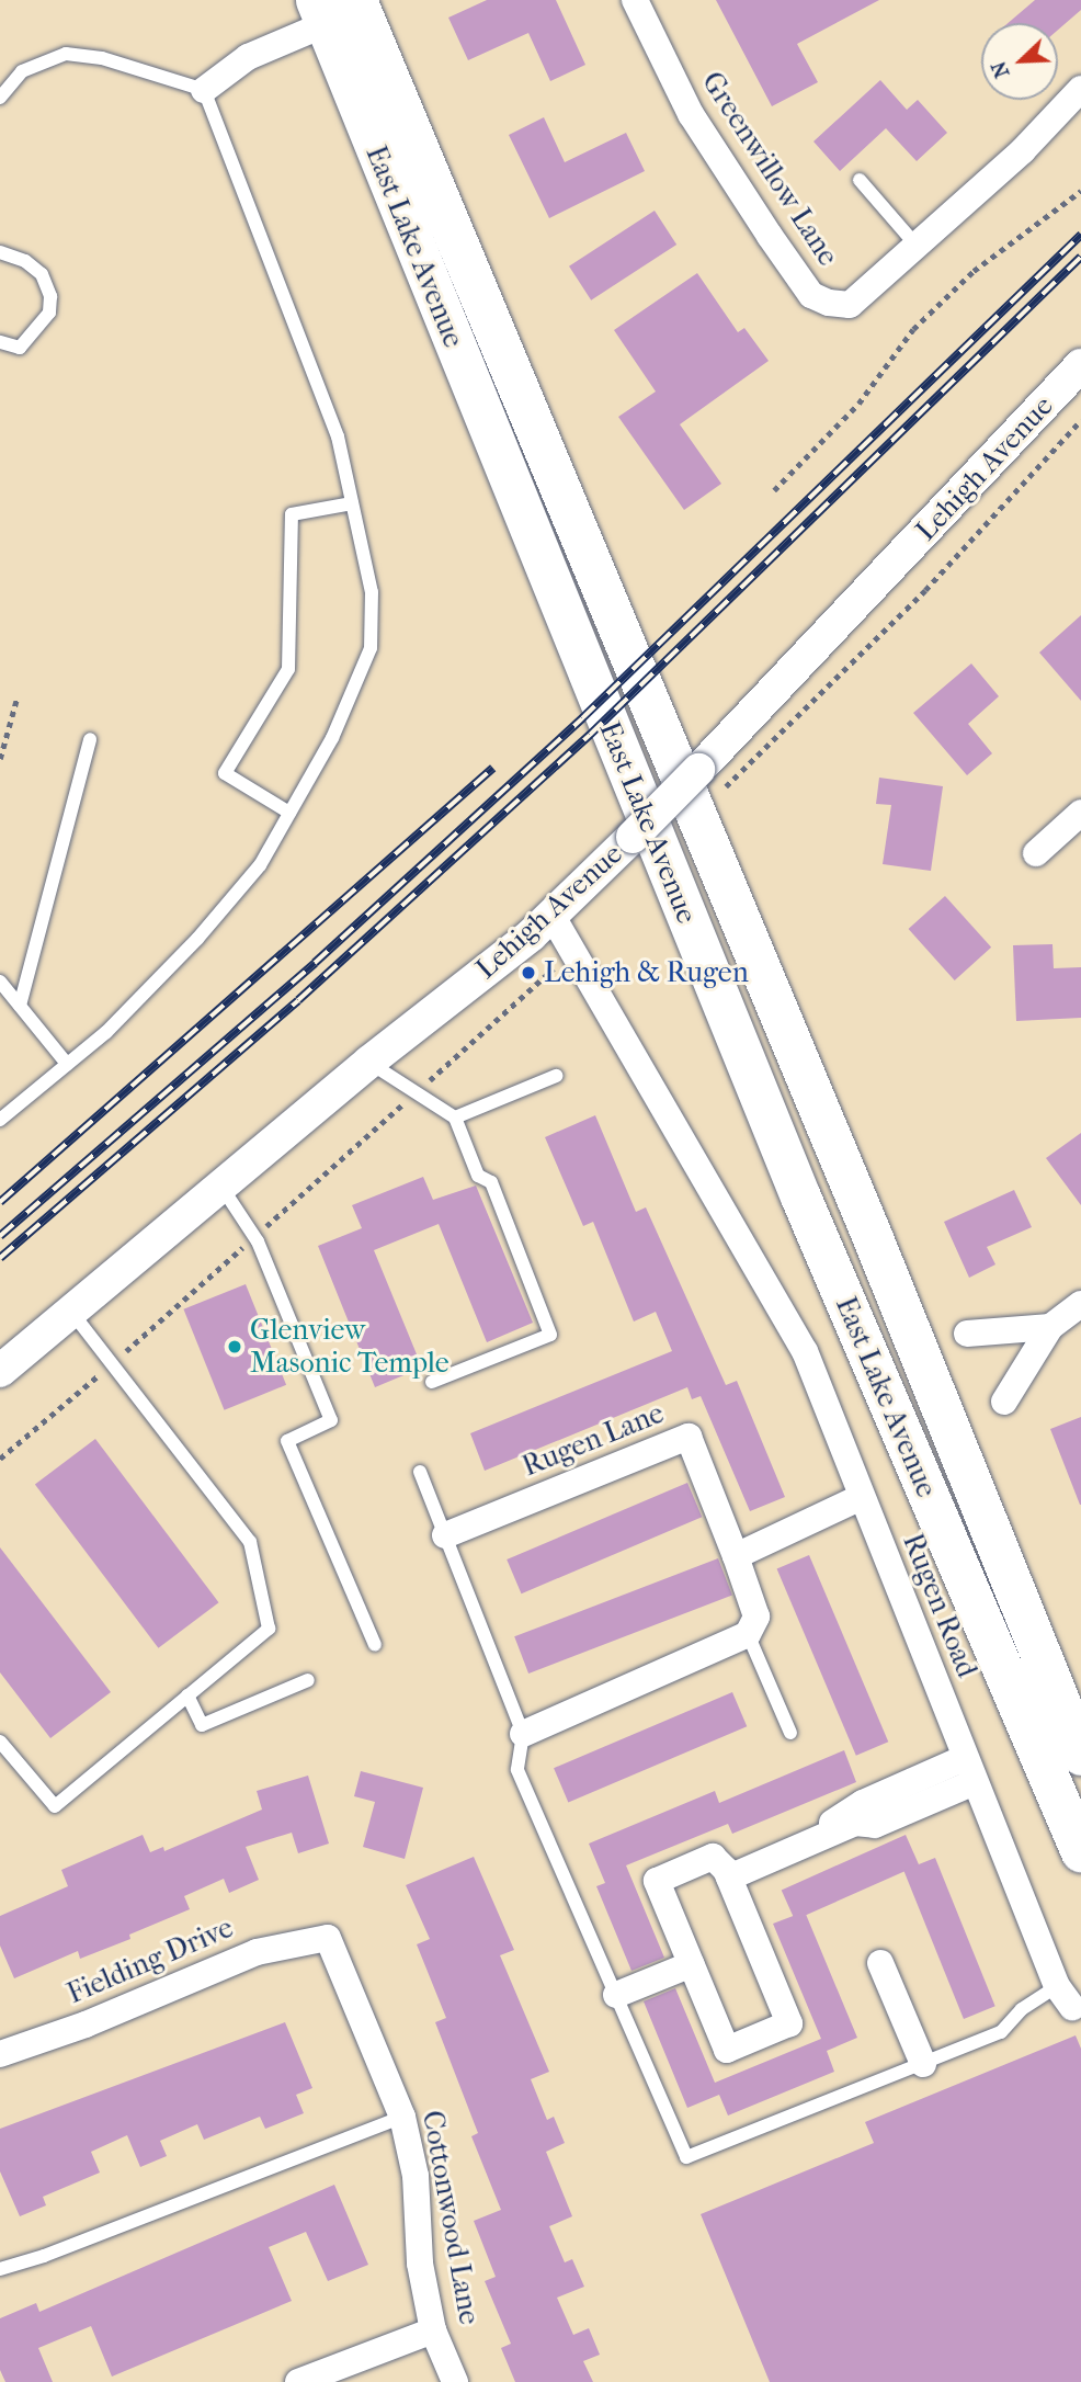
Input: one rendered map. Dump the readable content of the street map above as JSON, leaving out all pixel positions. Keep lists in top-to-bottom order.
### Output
{
  "streets": {
    "main road": ["East Lake Avenue"],
    "street": [
      "Greenwillow Lane",
      "Lehigh Avenue",
      "Rugen Lane",
      "Rugen Road",
      "Fielding Drive",
      "Cottonwood Lane"
    ]
  },
  "crossings": [
    ["Lehigh Avenue", "Rugen Road"],
    ["Fielding Drive", "Cottonwood Lane"]
  ],
  "places": ["Lehigh & Rugen", "Glenview Masonic Temple"],
  "north": "bottom left"
}
